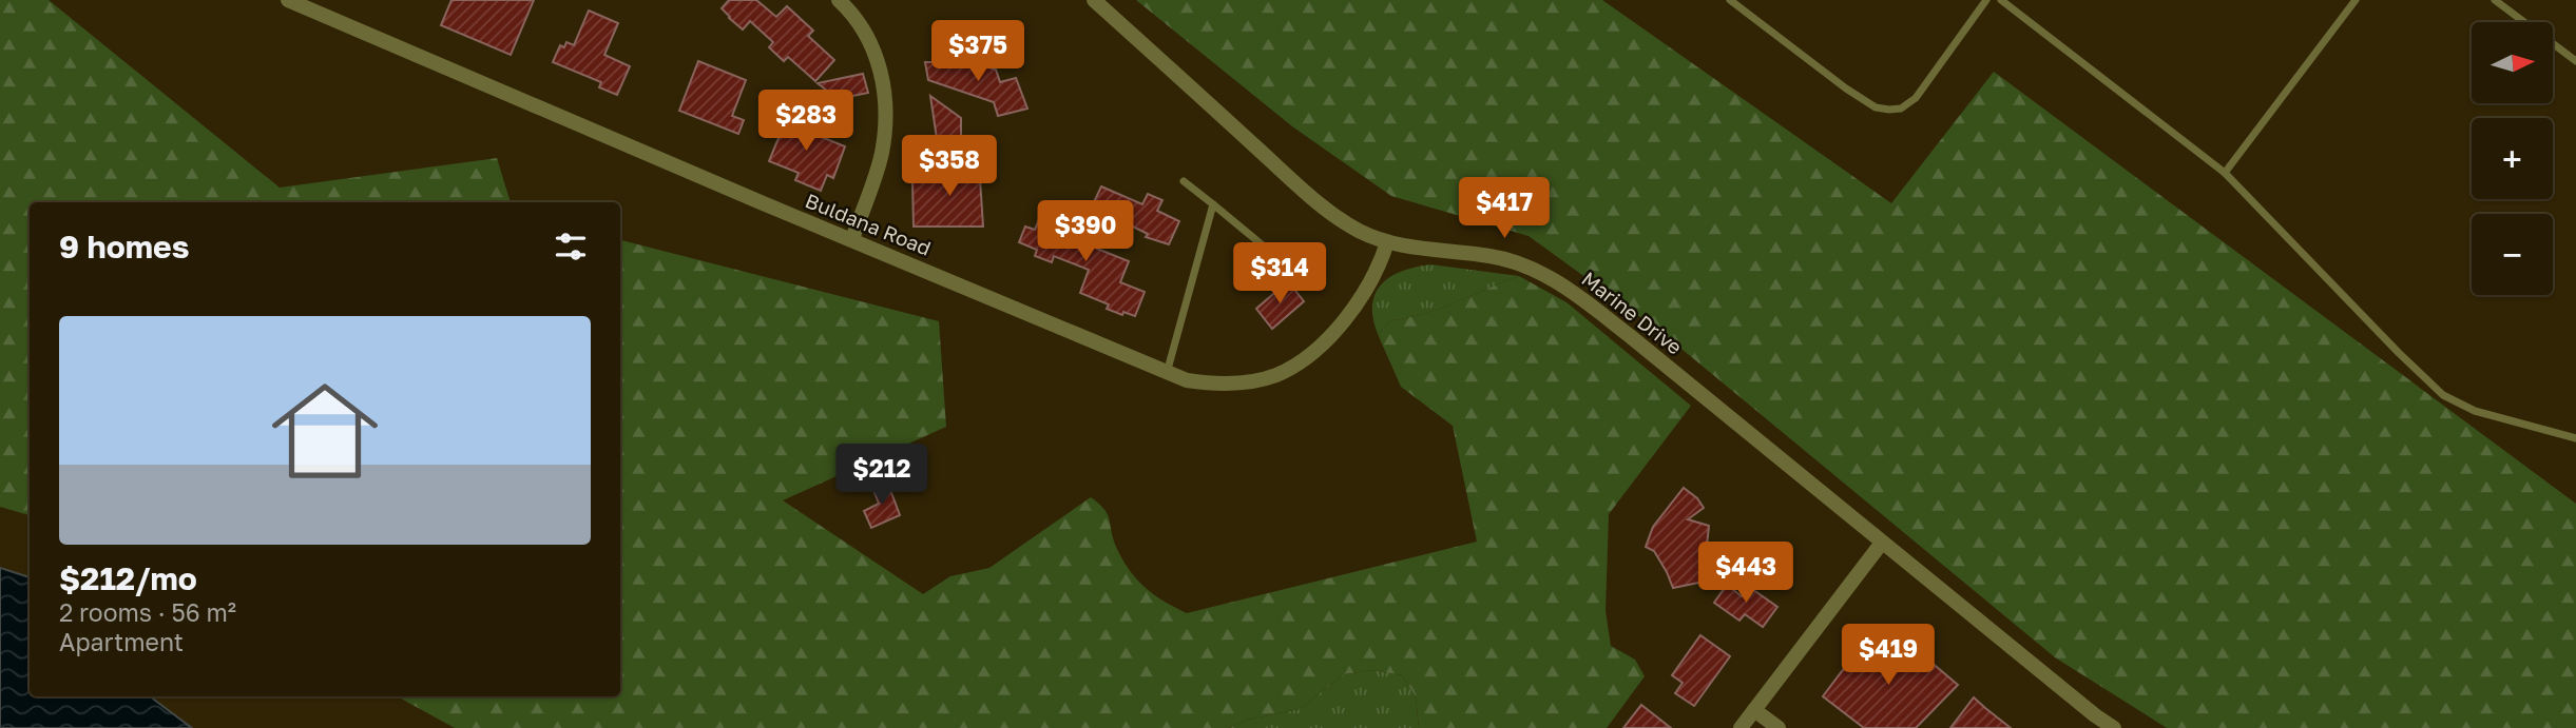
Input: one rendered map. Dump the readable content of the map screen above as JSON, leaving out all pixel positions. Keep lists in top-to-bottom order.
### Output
{
  "streets": {
    "street": ["Buldana Road", "Marine Drive"]
  },
  "crossings": [
    ["Buldana Road", "Marine Drive"]
  ],
  "north": "right",
  "page": {
    "price": [
      "$375",
      "$283",
      "$358",
      "$417",
      "$390",
      "$314",
      "$212",
      "$443",
      "$419"
    ],
    "map_buttons": ["+", "−"],
    "heading": "9 homes",
    "list": [
      {
        "name": "$212/mo",
        "note": "2 rooms · 56 m² · Apartment"
      }
    ]
  }
}
